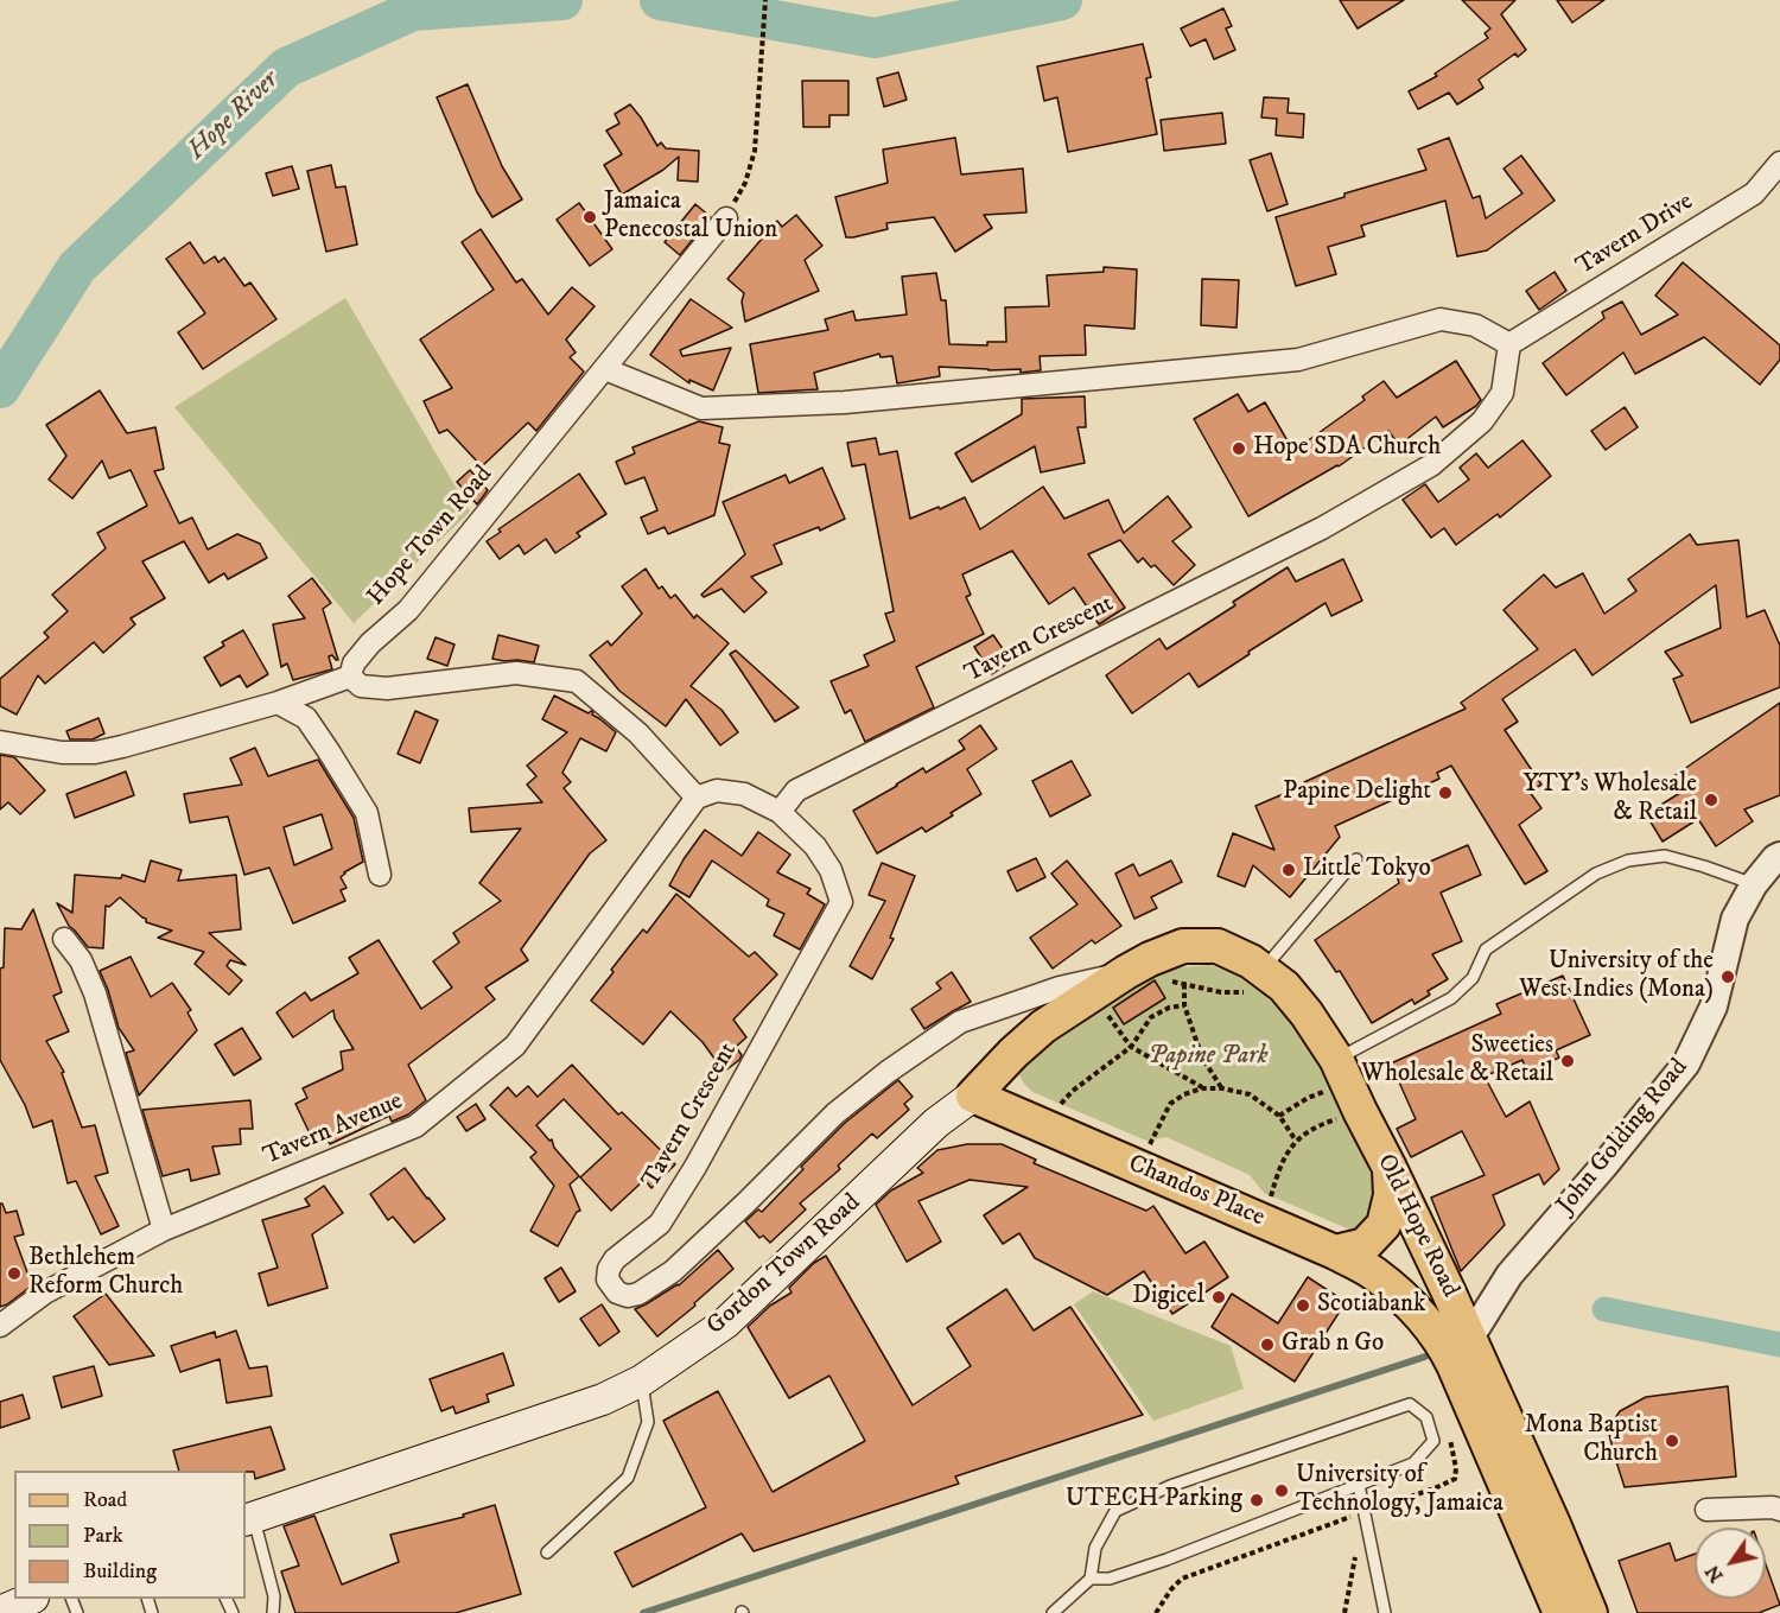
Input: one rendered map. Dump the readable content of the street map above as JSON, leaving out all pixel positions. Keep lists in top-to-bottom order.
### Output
{
  "streets": {
    "main road": ["Chandos Place", "Old Hope Road", "Gordon Town Road"],
    "street": [
      "Tavern Drive",
      "Hope Town Road",
      "Tavern Crescent",
      "Tavern Avenue",
      "John Golding Road"
    ]
  },
  "crossings": [
    ["Tavern Drive", "Tavern Crescent"],
    ["Tavern Crescent", "Old Hope Road"],
    ["Tavern Crescent", "Gordon Town Road"],
    ["John Golding Road", "Old Hope Road"],
    ["Chandos Place", "Old Hope Road"],
    ["Chandos Place", "Gordon Town Road"],
    ["Old Hope Road", "Gordon Town Road"]
  ],
  "water": ["Hope River"],
  "parks": ["Papine Park"],
  "places": [
    "Jamaica Penecostal Union",
    "Hope SDA Church",
    "Papine Delight",
    "YTY's Wholesale & Retail",
    "Little Tokyo",
    "University of the West Indies (Mona)",
    "Sweeties Wholesale & Retail",
    "Bethlehem Reform Church",
    "Digicel",
    "Scotiabank",
    "Grab n Go",
    "Mona Baptist Church",
    "University of Technology, Jamaica",
    "UTECH Parking"
  ],
  "legend": ["Road", "Park", "Building"],
  "north": "bottom left"
}
